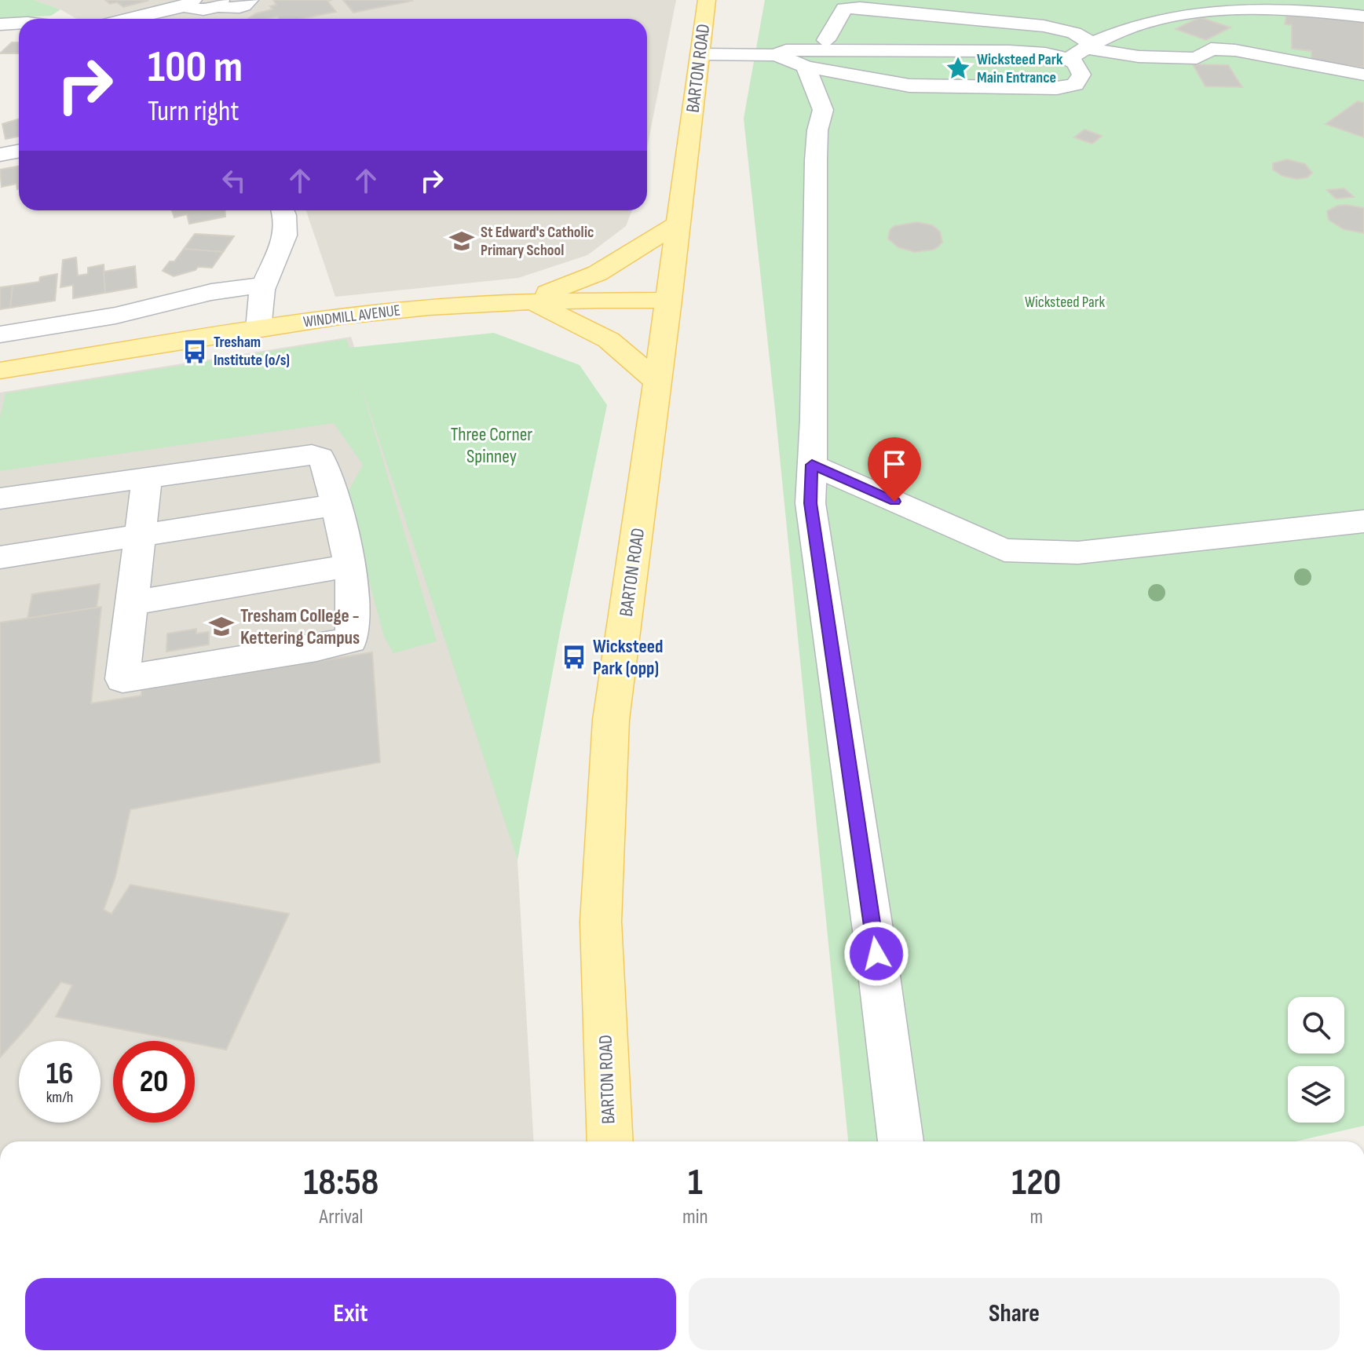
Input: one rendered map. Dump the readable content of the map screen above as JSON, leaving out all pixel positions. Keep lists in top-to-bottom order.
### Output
{
  "streets": {
    "main road": ["BARTON ROAD", "WINDMILL AVENUE"]
  },
  "crossings": [
    ["BARTON ROAD", "WINDMILL AVENUE"]
  ],
  "parks": ["Wicksteed Park", "Three Corner Spinney"],
  "places": {
    "place": ["Wicksteed Park Main Entrance"],
    "school or university": ["St Edward's Catholic Primary School", "Tresham College - Kettering Campus"],
    "bus stop": ["Tresham Institute (o/s)", "Wicksteed Park (opp)"]
  },
  "page": {
    "turn": ["100 m", "Turn right"],
    "speed": "16 km/h",
    "limit": "20",
    "eta": [
      "18:58",
      "Arrival",
      "1",
      "min",
      "120",
      "m"
    ],
    "buttons": ["Exit", "Share"]
  }
}
